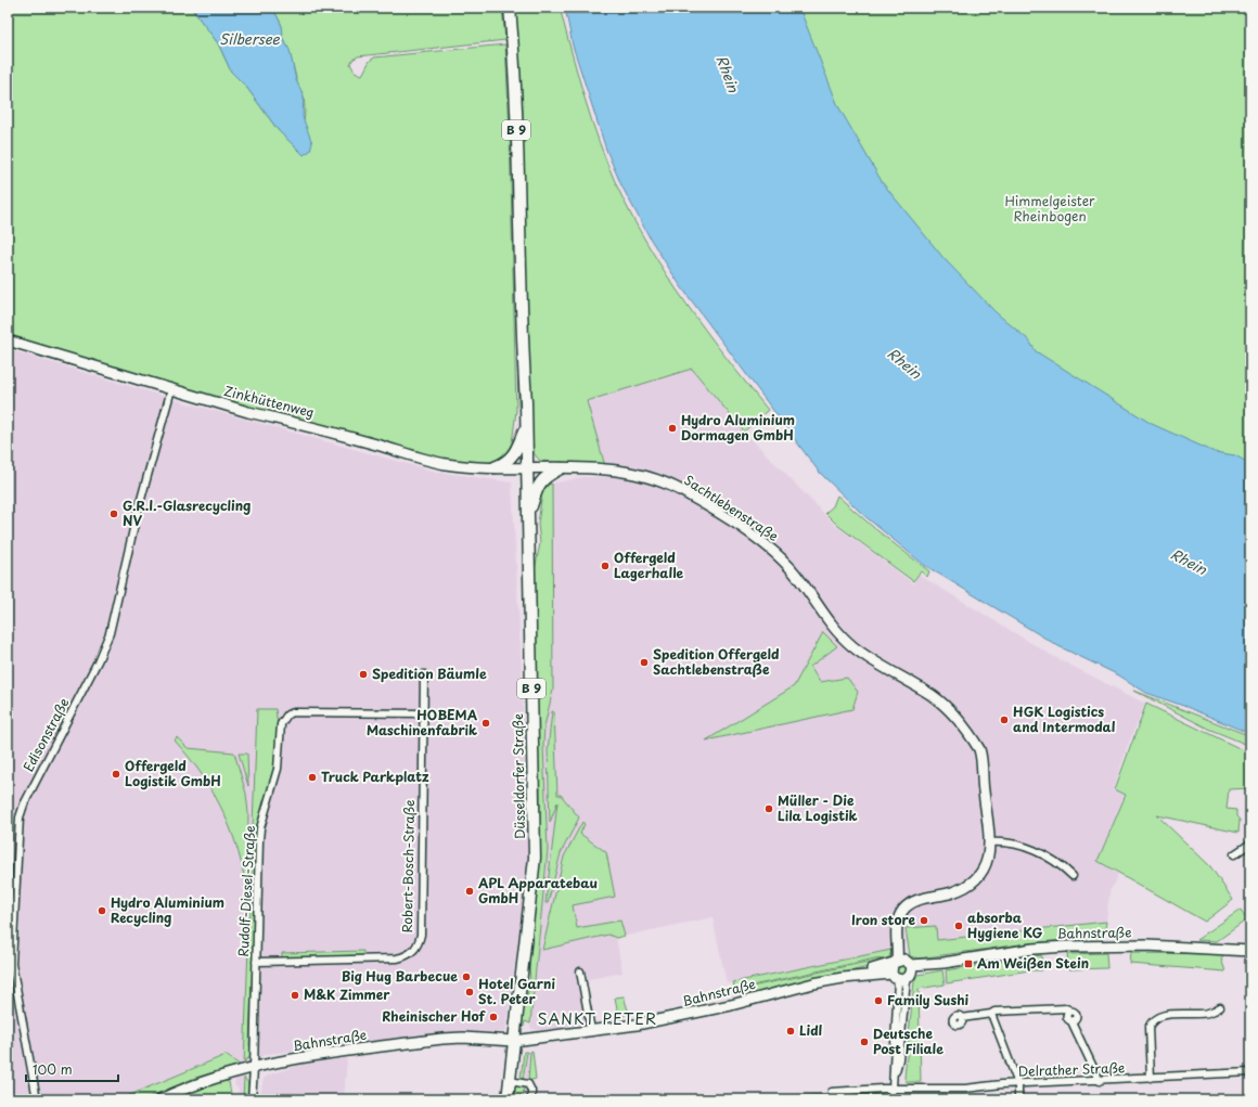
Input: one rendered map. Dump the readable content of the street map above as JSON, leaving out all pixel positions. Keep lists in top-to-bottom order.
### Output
{
  "streets": {
    "main road": ["B 9", "Düsseldorfer Straße"],
    "street": [
      "Zinkhüttenweg",
      "Sachtlebenstraße",
      "Edisonstraße",
      "Robert-Bosch-Straße",
      "Rudolf-Diesel-Straße",
      "Bahnstraße",
      "Delrather Straße"
    ]
  },
  "crossings": [
    ["B 9", "Zinkhüttenweg"],
    ["B 9", "Sachtlebenstraße"],
    ["B 9", "Düsseldorfer Straße"],
    ["Zinkhüttenweg", "Sachtlebenstraße"],
    ["Zinkhüttenweg", "Edisonstraße"],
    ["Zinkhüttenweg", "Düsseldorfer Straße"],
    ["Sachtlebenstraße", "Düsseldorfer Straße"],
    ["Sachtlebenstraße", "Bahnstraße"],
    ["Düsseldorfer Straße", "Bahnstraße"],
    ["Robert-Bosch-Straße", "Rudolf-Diesel-Straße"],
    ["Rudolf-Diesel-Straße", "Bahnstraße"]
  ],
  "districts": ["SANKT PETER"],
  "water": ["Silbersee", "Rhein"],
  "parks": ["Himmelgeister Rheinbogen"],
  "places": {
    "other": [
      "Hydro Aluminium Dormagen GmbH",
      "G.R.I.-Glasrecycling NV",
      "Offergeld Lagerhalle",
      "Spedition Offergeld Sachtlebenstraße",
      "Spedition Bäumle",
      "HGK Logistics and Intermodal",
      "HOBEMA Maschinenfabrik",
      "Offergeld Logistik GmbH",
      "Truck Parkplatz",
      "Müller - Die Lila Logistik",
      "APL Apparatebau GmbH",
      "Hydro Aluminium Recycling",
      "Iron store",
      "absorba Hygiene KG",
      "Big Hug Barbecue",
      "Hotel Garni St. Peter",
      "M&K Zimmer",
      "Family Sushi",
      "Rheinischer Hof",
      "Lidl",
      "Deutsche Post Filiale"
    ],
    "transit": ["Am Weißen Stein"]
  },
  "scale_bar": "100 m"
}
